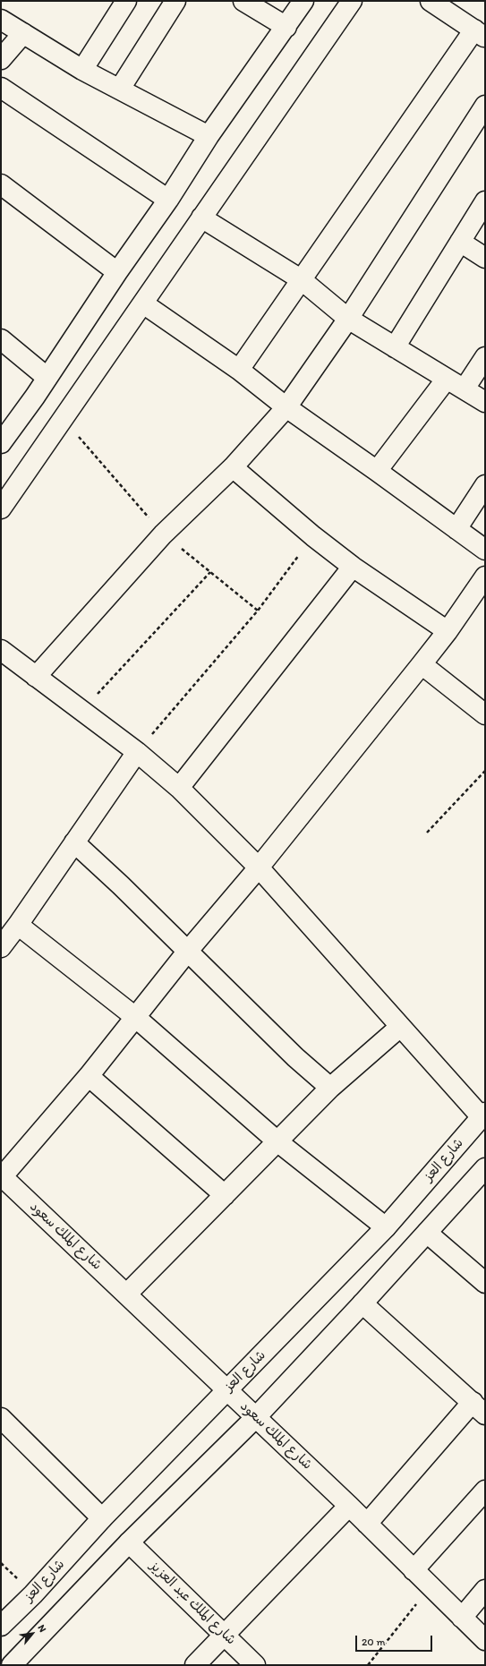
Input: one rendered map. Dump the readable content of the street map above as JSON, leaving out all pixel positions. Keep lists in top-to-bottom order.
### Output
{
  "streets": {
    "street": ["شارع العز", "شارع الملك سعود", "شارع الملك عبد العزيز"]
  },
  "crossings": [
    ["شارع العز", "شارع الملك سعود"]
  ],
  "scale_bar": "20 m",
  "north": "top right"
}
